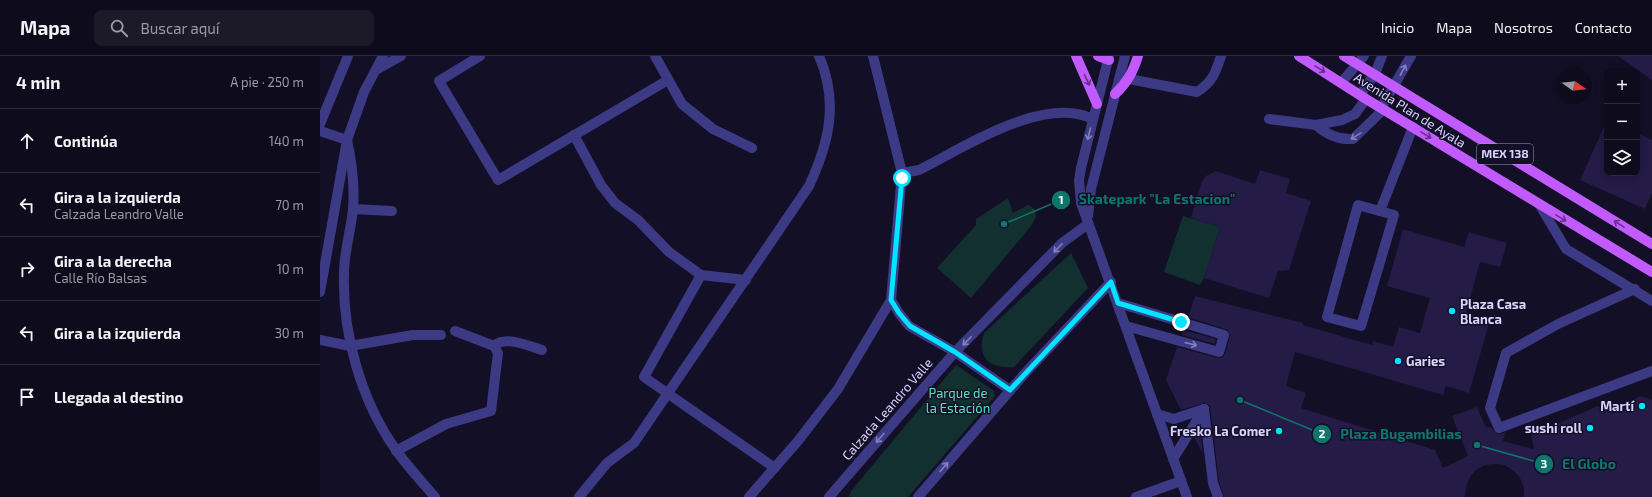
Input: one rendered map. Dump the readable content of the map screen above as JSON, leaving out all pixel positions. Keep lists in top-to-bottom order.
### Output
{
  "streets": {
    "main road": ["Avenida Plan de Ayala", "MEX 138"],
    "street": ["Calzada Leandro Valle"]
  },
  "parks": ["Parque de la Estación"],
  "places": [
    "Skatepark \"La Estacion\"",
    "Plaza Casa Blanca",
    "Garies",
    "Plaza Bugambilias",
    "Martí",
    "sushi roll",
    "Fresko La Comer",
    "El Globo"
  ],
  "north": "right",
  "page": {
    "header": "Mapa",
    "search": "Buscar aquí",
    "nav": [
      "Inicio",
      "Mapa",
      "Nosotros",
      "Contacto"
    ],
    "heading": ["4 min", "A pie · 250 m"],
    "map_buttons": ["+", "−"],
    "list": [
      ["Continúa", "140 m"],
      ["Gira a la izquierda", "Calzada Leandro Valle", "70 m"],
      ["Gira a la derecha", "Calle Río Balsas", "10 m"],
      ["Gira a la izquierda", "30 m"],
      "Llegada al destino"
    ]
  }
}
